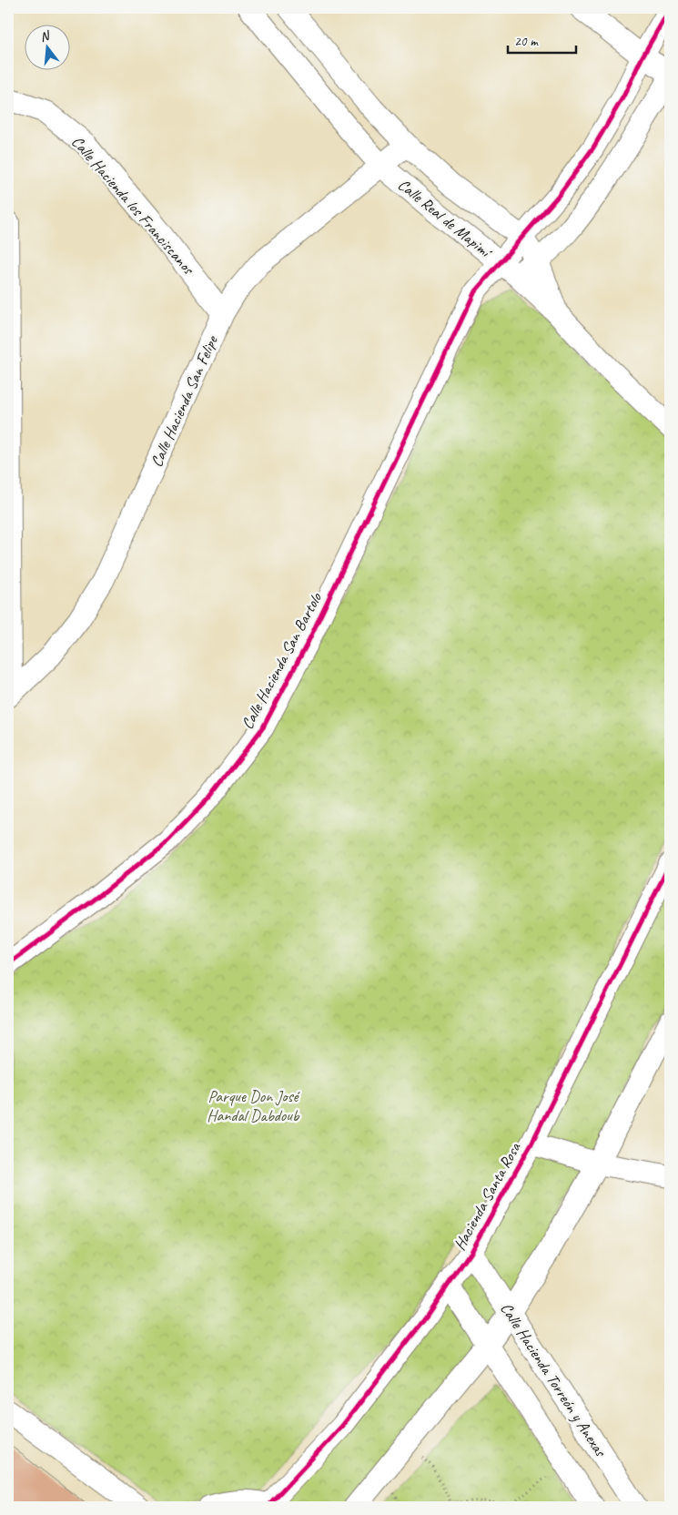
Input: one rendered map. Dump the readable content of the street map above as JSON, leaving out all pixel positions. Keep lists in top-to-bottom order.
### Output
{
  "streets": {
    "street": [
      "Calle Hacienda los Franciscanos",
      "Calle Real de Mapimí",
      "Calle Hacienda San Felipe",
      "Calle Hacienda San Bartolo",
      "Hacienda Santa Rosa",
      "Calle Hacienda Torreón y Anexas"
    ]
  },
  "crossings": [
    ["Calle Hacienda los Franciscanos", "Calle Hacienda San Felipe"],
    ["Calle Real de Mapimí", "Calle Hacienda San Felipe"],
    ["Calle Real de Mapimí", "Calle Hacienda San Bartolo"],
    ["Hacienda Santa Rosa", "Calle Hacienda Torreón y Anexas"]
  ],
  "parks": ["Parque Don José Handal Dabdoub"],
  "scale_bar": "20 m",
  "north": "top"
}
